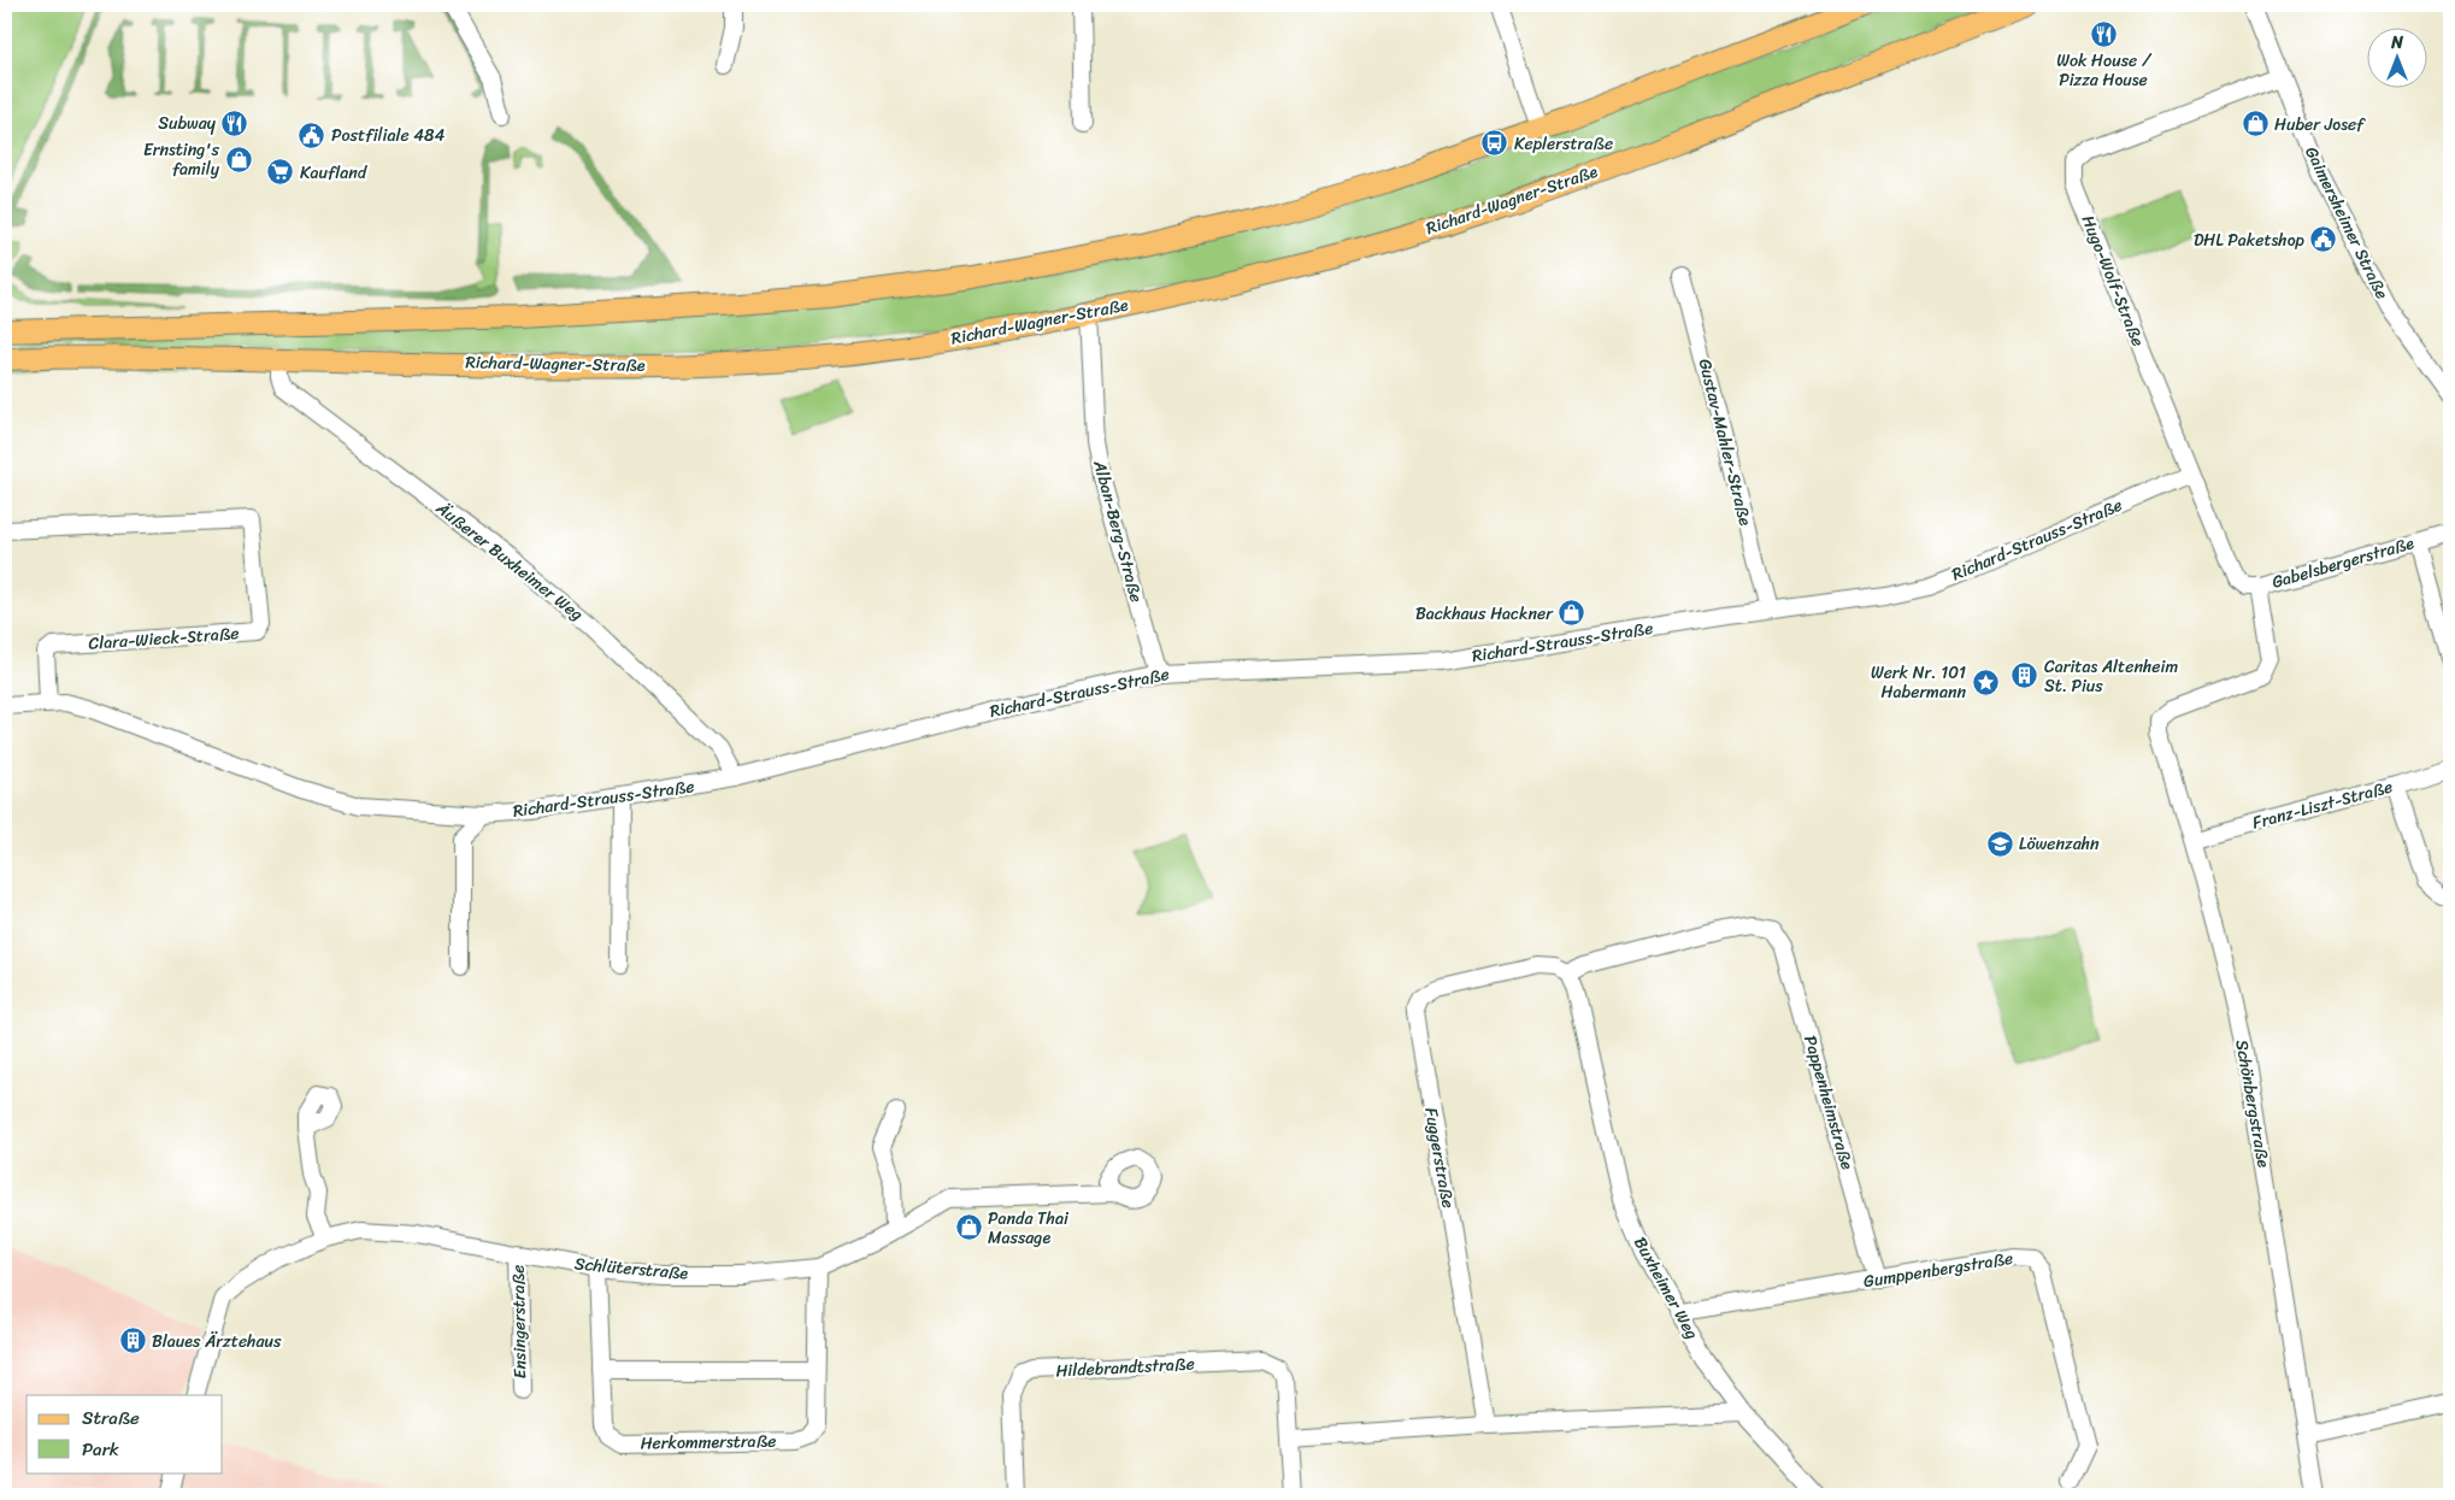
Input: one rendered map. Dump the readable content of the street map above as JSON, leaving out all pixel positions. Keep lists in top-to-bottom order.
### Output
{
  "streets": {
    "main road": ["Richard-Wagner-Straße"],
    "street": [
      "Gaimersheimer Straße",
      "Hugo-Wolf-Straße",
      "Gustav-Mahler-Straße",
      "Alban-Berg-Straße",
      "Richard-Strauss-Straße",
      "Äußerer Buxheimer Weg",
      "Gabelsbergerstraße",
      "Clara-Wieck-Straße",
      "Franz-Liszt-Straße",
      "Pappenheimstraße",
      "Schönbergstraße",
      "Fuggerstraße",
      "Schlüterstraße",
      "Gumppenbergstraße",
      "Buxheimer Weg",
      "Ensingerstraße",
      "Hildebrandtstraße",
      "Herkommerstraße"
    ]
  },
  "crossings": [
    ["Richard-Wagner-Straße", "Alban-Berg-Straße"],
    ["Richard-Wagner-Straße", "Äußerer Buxheimer Weg"],
    ["Gaimersheimer Straße", "Hugo-Wolf-Straße"],
    ["Hugo-Wolf-Straße", "Richard-Strauss-Straße"],
    ["Hugo-Wolf-Straße", "Gabelsbergerstraße"],
    ["Gustav-Mahler-Straße", "Richard-Strauss-Straße"],
    ["Alban-Berg-Straße", "Richard-Strauss-Straße"],
    ["Richard-Strauss-Straße", "Äußerer Buxheimer Weg"],
    ["Richard-Strauss-Straße", "Clara-Wieck-Straße"],
    ["Gabelsbergerstraße", "Schönbergstraße"],
    ["Franz-Liszt-Straße", "Schönbergstraße"],
    ["Pappenheimstraße", "Fuggerstraße"],
    ["Pappenheimstraße", "Gumppenbergstraße"],
    ["Pappenheimstraße", "Buxheimer Weg"],
    ["Fuggerstraße", "Buxheimer Weg"],
    ["Schlüterstraße", "Ensingerstraße"],
    ["Schlüterstraße", "Herkommerstraße"],
    ["Gumppenbergstraße", "Buxheimer Weg"]
  ],
  "places": {
    "restaurant": ["Wok House / Pizza House", "Subway"],
    "shop": [
      "Huber Josef",
      "Ernsting's family",
      "Backhaus Hackner",
      "Panda Thai Massage"
    ],
    "public building": ["Postfiliale 484", "DHL Paketshop"],
    "bus stop": ["Keplerstraße"],
    "supermarket": ["Kaufland"],
    "building": ["Caritas Altenheim St. Pius", "Blaues Ärztehaus"],
    "place": ["Werk Nr. 101 Habermann"],
    "school or university": ["Löwenzahn"]
  },
  "legend": ["Straße", "Park"],
  "north": "top"
}
